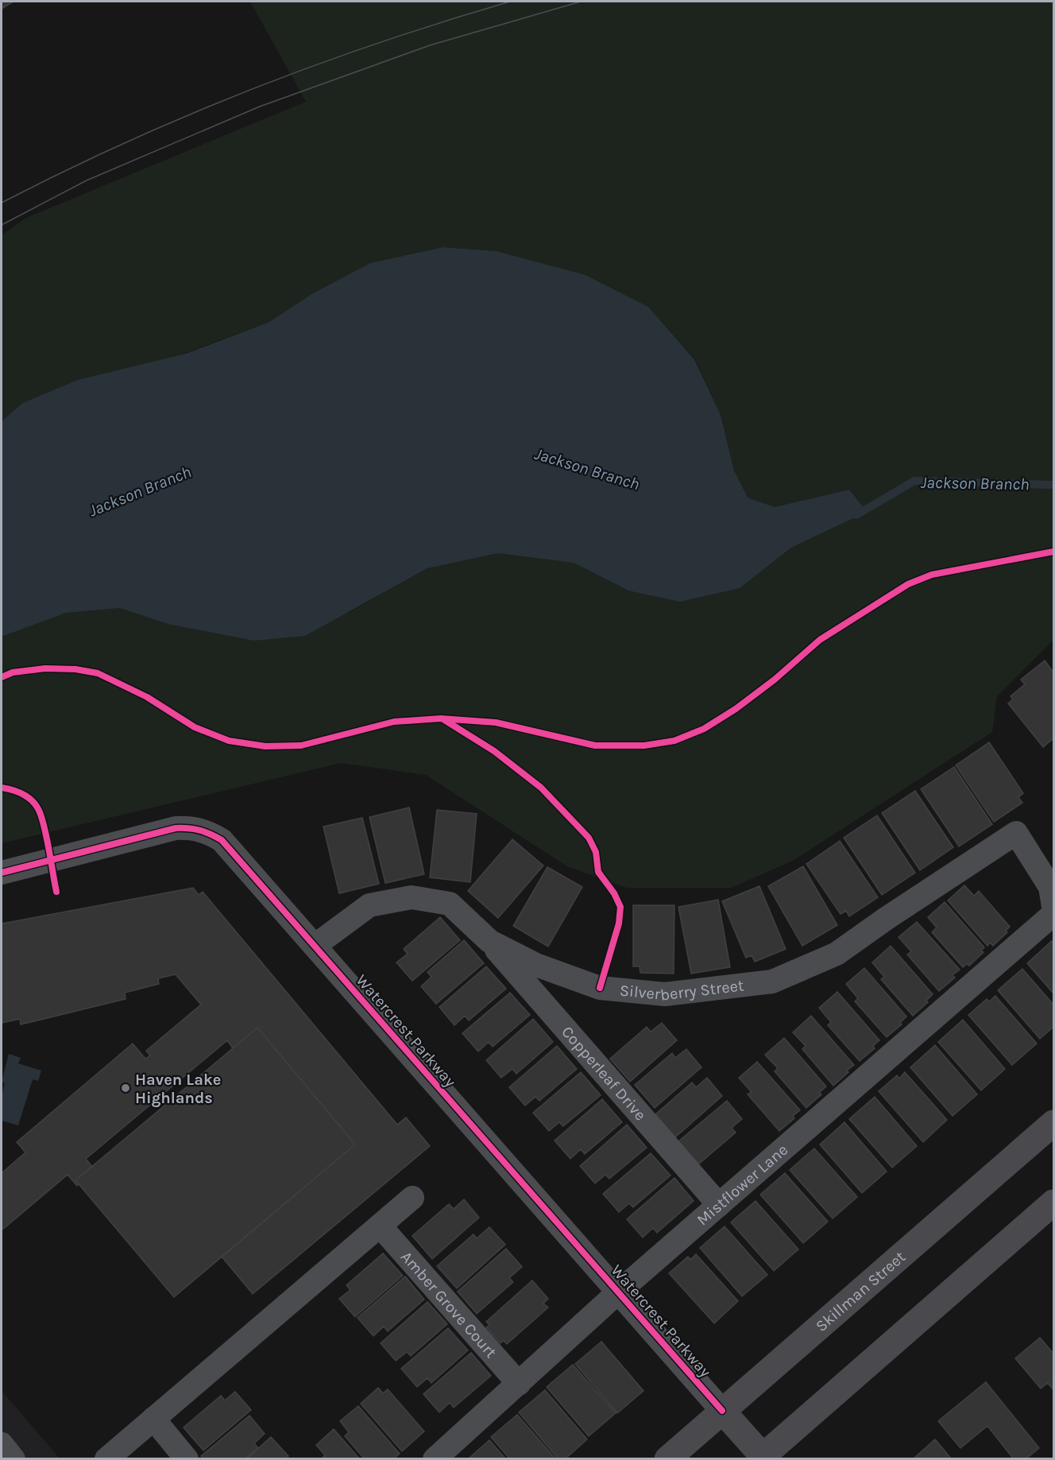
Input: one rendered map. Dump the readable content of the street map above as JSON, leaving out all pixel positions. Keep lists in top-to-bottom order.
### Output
{
  "streets": {
    "main road": ["Skillman Street"],
    "street": [
      "Silverberry Street",
      "Watercrest Parkway",
      "Copperleaf Drive",
      "Mistflower Lane",
      "Amber Grove Court"
    ]
  },
  "crossings": [
    ["Silverberry Street", "Watercrest Parkway"],
    ["Silverberry Street", "Copperleaf Drive"],
    ["Watercrest Parkway", "Mistflower Lane"],
    ["Watercrest Parkway", "Skillman Street"],
    ["Copperleaf Drive", "Mistflower Lane"],
    ["Mistflower Lane", "Amber Grove Court"]
  ],
  "water": ["Jackson Branch"],
  "places": ["Haven Lake Highlands"]
}
